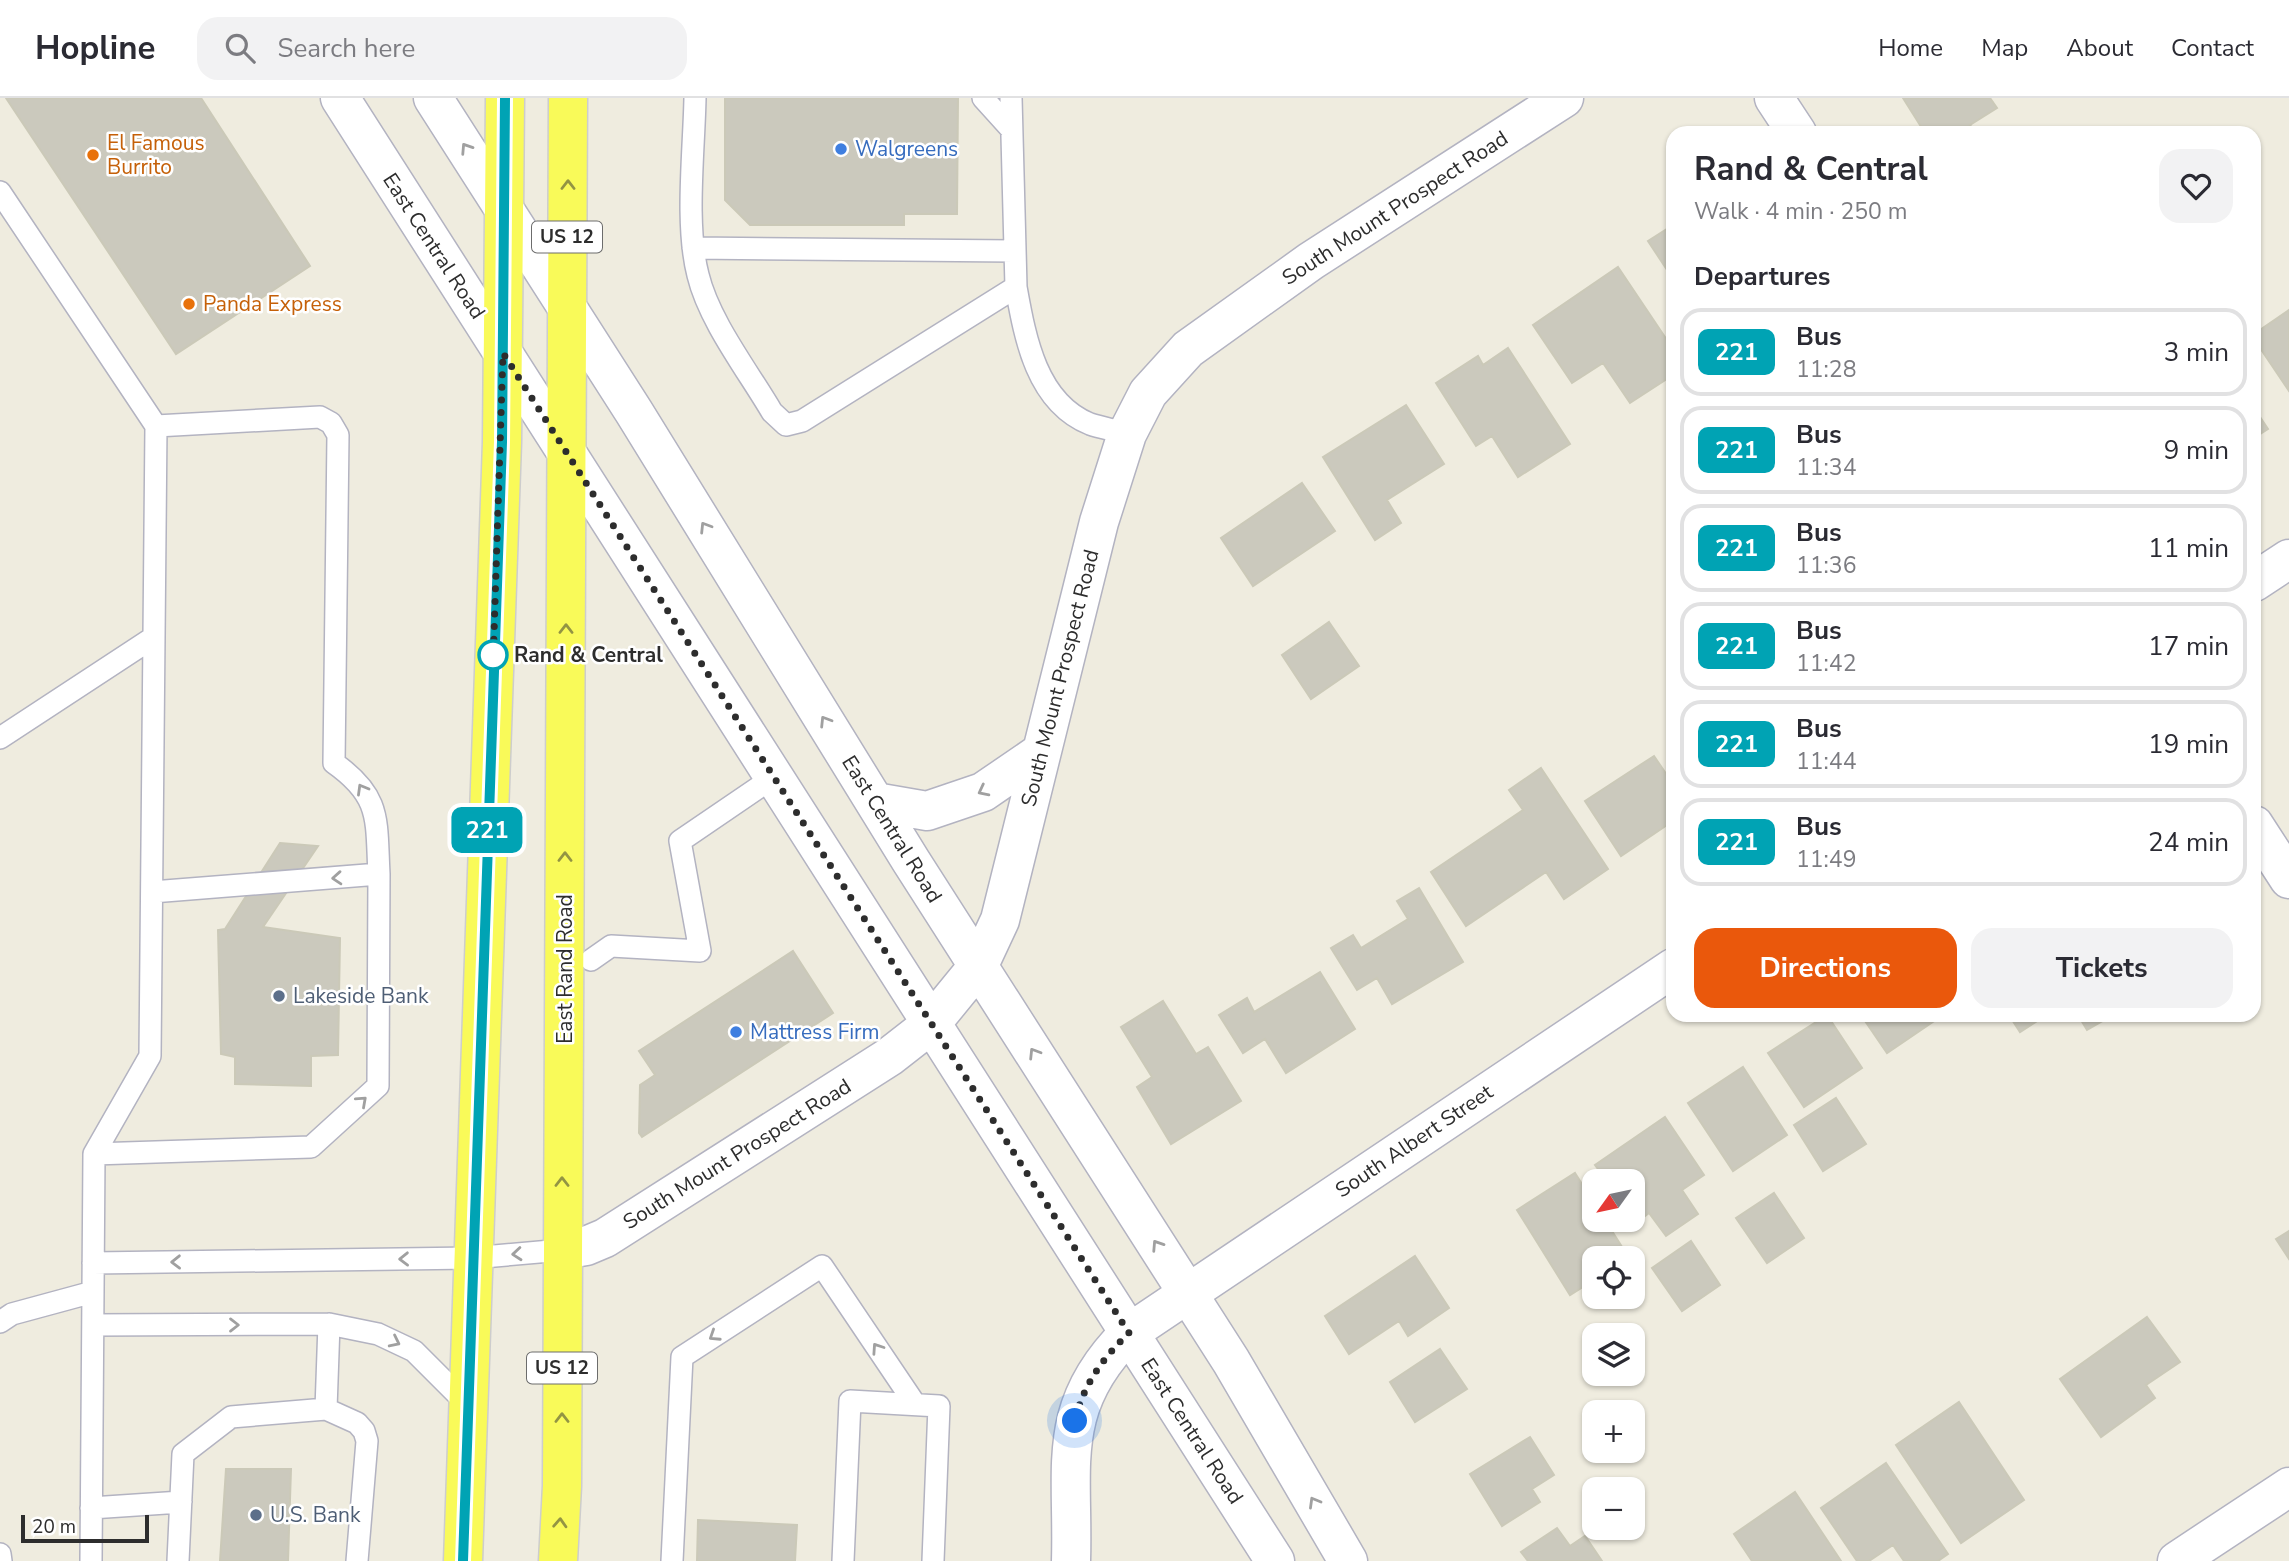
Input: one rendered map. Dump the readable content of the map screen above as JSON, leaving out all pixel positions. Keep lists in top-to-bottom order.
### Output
{
  "streets": {
    "main road": [
      "South Mount Prospect Road",
      "US 12",
      "East Central Road",
      "East Rand Road",
      "South Albert Street"
    ]
  },
  "crossings": [
    ["South Mount Prospect Road", "East Central Road"],
    ["South Mount Prospect Road", "East Rand Road"],
    ["US 12", "East Central Road"],
    ["US 12", "East Rand Road"],
    ["East Central Road", "East Rand Road"],
    ["East Central Road", "South Albert Street"]
  ],
  "places": [
    "Walgreens",
    "El Famous Burrito",
    "Panda Express",
    "Rand & Central",
    "Lakeside Bank",
    "Mattress Firm",
    "U.S. Bank"
  ],
  "lines": ["bus line 221"],
  "scale_bar": "20 m",
  "north": "bottom left",
  "page": {
    "header": "Hopline",
    "search": "Search here",
    "nav": [
      "Home",
      "Map",
      "About",
      "Contact"
    ],
    "on_map": "221",
    "heading": [
      ["Rand & Central", "Walk · 4 min · 250 m"],
      "Departures"
    ],
    "list": [
      {
        "mark": "221",
        "name": "Bus",
        "note": "11:28",
        "value": "3 min"
      },
      {
        "mark": "221",
        "name": "Bus",
        "note": "11:34",
        "value": "9 min"
      },
      {
        "mark": "221",
        "name": "Bus",
        "note": "11:36",
        "value": "11 min"
      },
      {
        "mark": "221",
        "name": "Bus",
        "note": "11:42",
        "value": "17 min"
      },
      {
        "mark": "221",
        "name": "Bus",
        "note": "11:44",
        "value": "19 min"
      },
      {
        "mark": "221",
        "name": "Bus",
        "note": "11:49",
        "value": "24 min"
      }
    ],
    "buttons": ["Directions", "Tickets"],
    "map_buttons": ["+", "−"],
    "scale": "20 m"
  }
}
